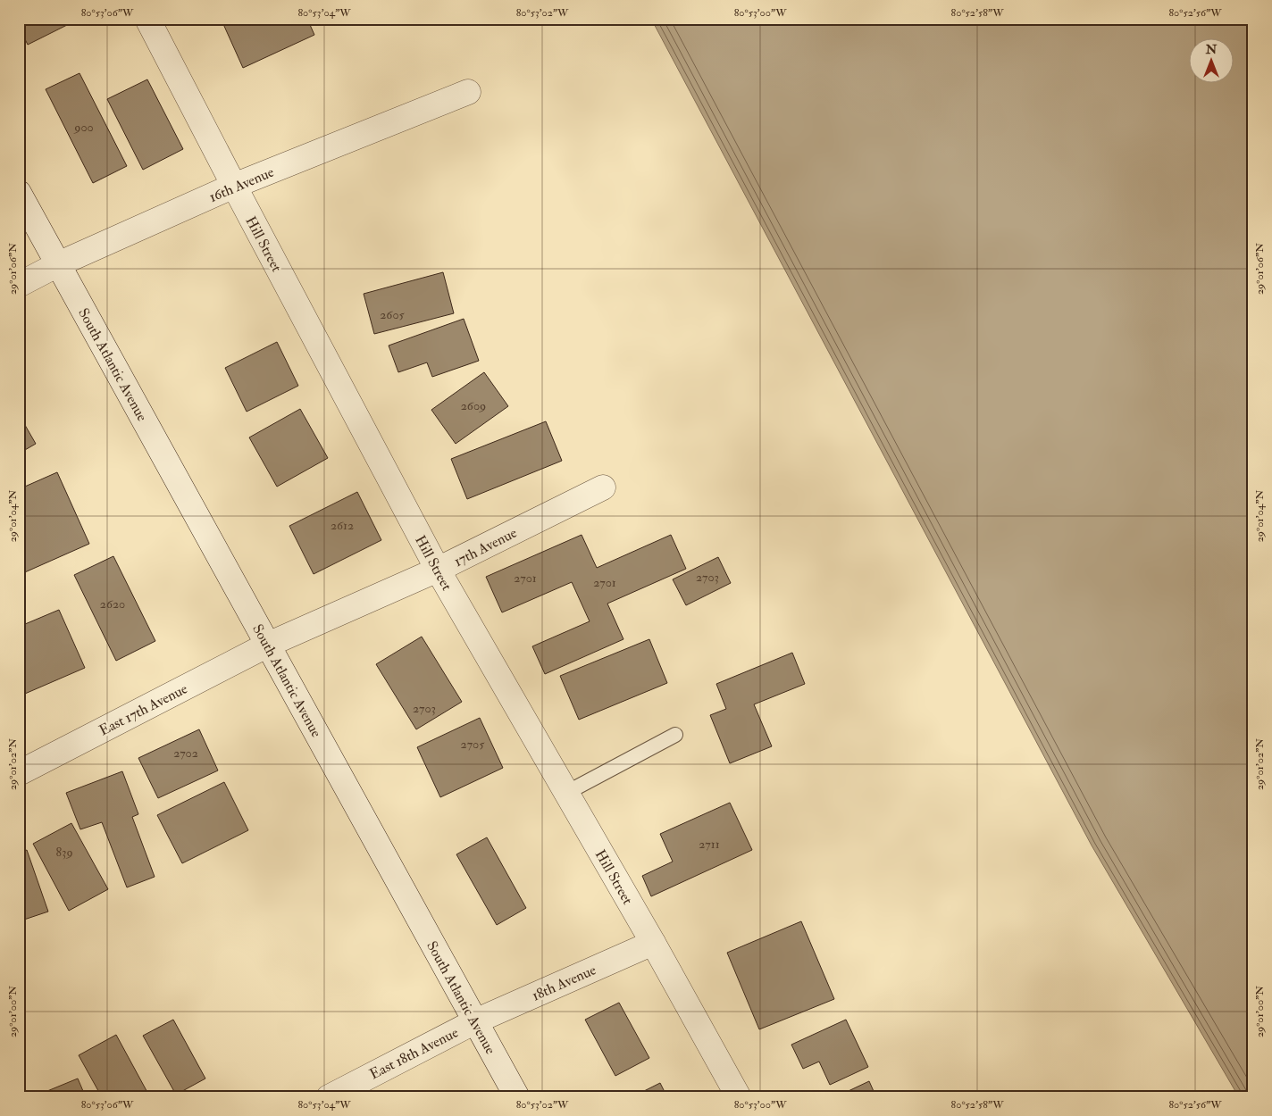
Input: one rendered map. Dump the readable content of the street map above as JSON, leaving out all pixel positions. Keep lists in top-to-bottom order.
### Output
{
  "streets": {
    "street": [
      "16th Avenue",
      "Hill Street",
      "South Atlantic Avenue",
      "17th Avenue",
      "East 17th Avenue",
      "18th Avenue",
      "East 18th Avenue"
    ]
  },
  "crossings": [
    ["16th Avenue", "Hill Street"],
    ["16th Avenue", "South Atlantic Avenue"],
    ["Hill Street", "17th Avenue"],
    ["Hill Street", "18th Avenue"],
    ["South Atlantic Avenue", "17th Avenue"],
    ["South Atlantic Avenue", "East 17th Avenue"],
    ["South Atlantic Avenue", "18th Avenue"],
    ["South Atlantic Avenue", "East 18th Avenue"],
    ["17th Avenue", "East 17th Avenue"],
    ["18th Avenue", "East 18th Avenue"]
  ],
  "house_numbers": [
    "900",
    "2605",
    "2609",
    "2612",
    "2703",
    "2701",
    "2701",
    "2620",
    "2703",
    "2705",
    "2702",
    "2711",
    "839"
  ],
  "north": "top",
  "coordinates": [
    "80°53'06\"W",
    "80°53'04\"W",
    "80°53'02\"W",
    "80°53'00\"W",
    "80°52'58\"W",
    "80°52'56\"W",
    "29°01'06\"N",
    "29°01'04\"N",
    "29°01'02\"N",
    "29°01'00\"N"
  ]
}
